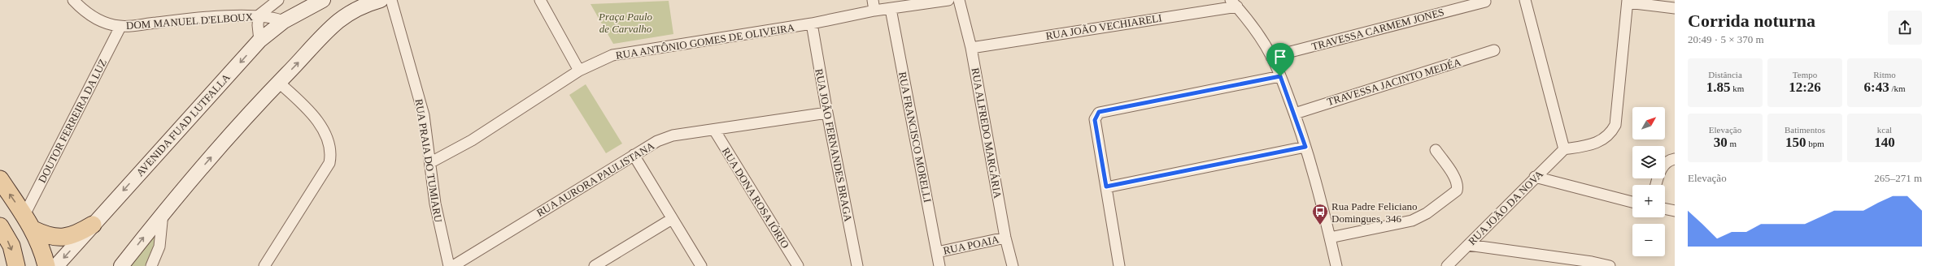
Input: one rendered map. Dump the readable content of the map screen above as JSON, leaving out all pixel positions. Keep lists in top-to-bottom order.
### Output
{
  "streets": {
    "main road": ["AVENIDA FUAD LUTFALLA"],
    "street": [
      "DOM MANUEL D'ELBOUX",
      "RUA JOÃO VECHIARELI",
      "TRAVESSA CARMEM JONES",
      "RUA ANTÔNIO GOMES DE OLIVEIRA",
      "TRAVESSA JACINTO MEDÉA",
      "DOUTOR FERREIRA DA LUZ",
      "RUA ALFREDO MARGÁRIA",
      "RUA FRANCISCO MORELLI",
      "RUA JOÃO FERNANDES BRAGA",
      "RUA PRAIA DO TUMIARU",
      "RUA AURORA PAULISTANA",
      "RUA DONA ROSA IÓRIO",
      "RUA JOÃO DA NOVA",
      "RUA POAIA"
    ]
  },
  "crossings": [
    ["DOM MANUEL D'ELBOUX", "DOUTOR FERREIRA DA LUZ"],
    ["DOM MANUEL D'ELBOUX", "AVENIDA FUAD LUTFALLA"],
    ["RUA JOÃO VECHIARELI", "RUA ALFREDO MARGÁRIA"],
    ["RUA ANTÔNIO GOMES DE OLIVEIRA", "RUA FRANCISCO MORELLI"],
    ["RUA ANTÔNIO GOMES DE OLIVEIRA", "RUA JOÃO FERNANDES BRAGA"],
    ["RUA ANTÔNIO GOMES DE OLIVEIRA", "RUA PRAIA DO TUMIARU"],
    ["RUA ALFREDO MARGÁRIA", "RUA POAIA"],
    ["RUA FRANCISCO MORELLI", "RUA POAIA"],
    ["RUA JOÃO FERNANDES BRAGA", "RUA AURORA PAULISTANA"],
    ["RUA AURORA PAULISTANA", "RUA DONA ROSA IÓRIO"]
  ],
  "parks": ["Praça Paulo de Carvalho"],
  "places": {
    "bus stop": ["Rua Padre Feliciano Domingues, 346"]
  },
  "north": "top right",
  "page": {
    "heading": ["Corrida noturna", "20:49 · 5 × 370 m"],
    "stats": [
      ["Distância", "1.85 km"],
      ["Tempo", "12:26"],
      ["Ritmo", "6:43 /km"],
      ["Elevação", "30 m"],
      ["Batimentos", "150 bpm"],
      ["kcal", "140"]
    ],
    "map_buttons": ["+", "−"],
    "chart": ["Elevação", "265–271 m"]
  }
}
